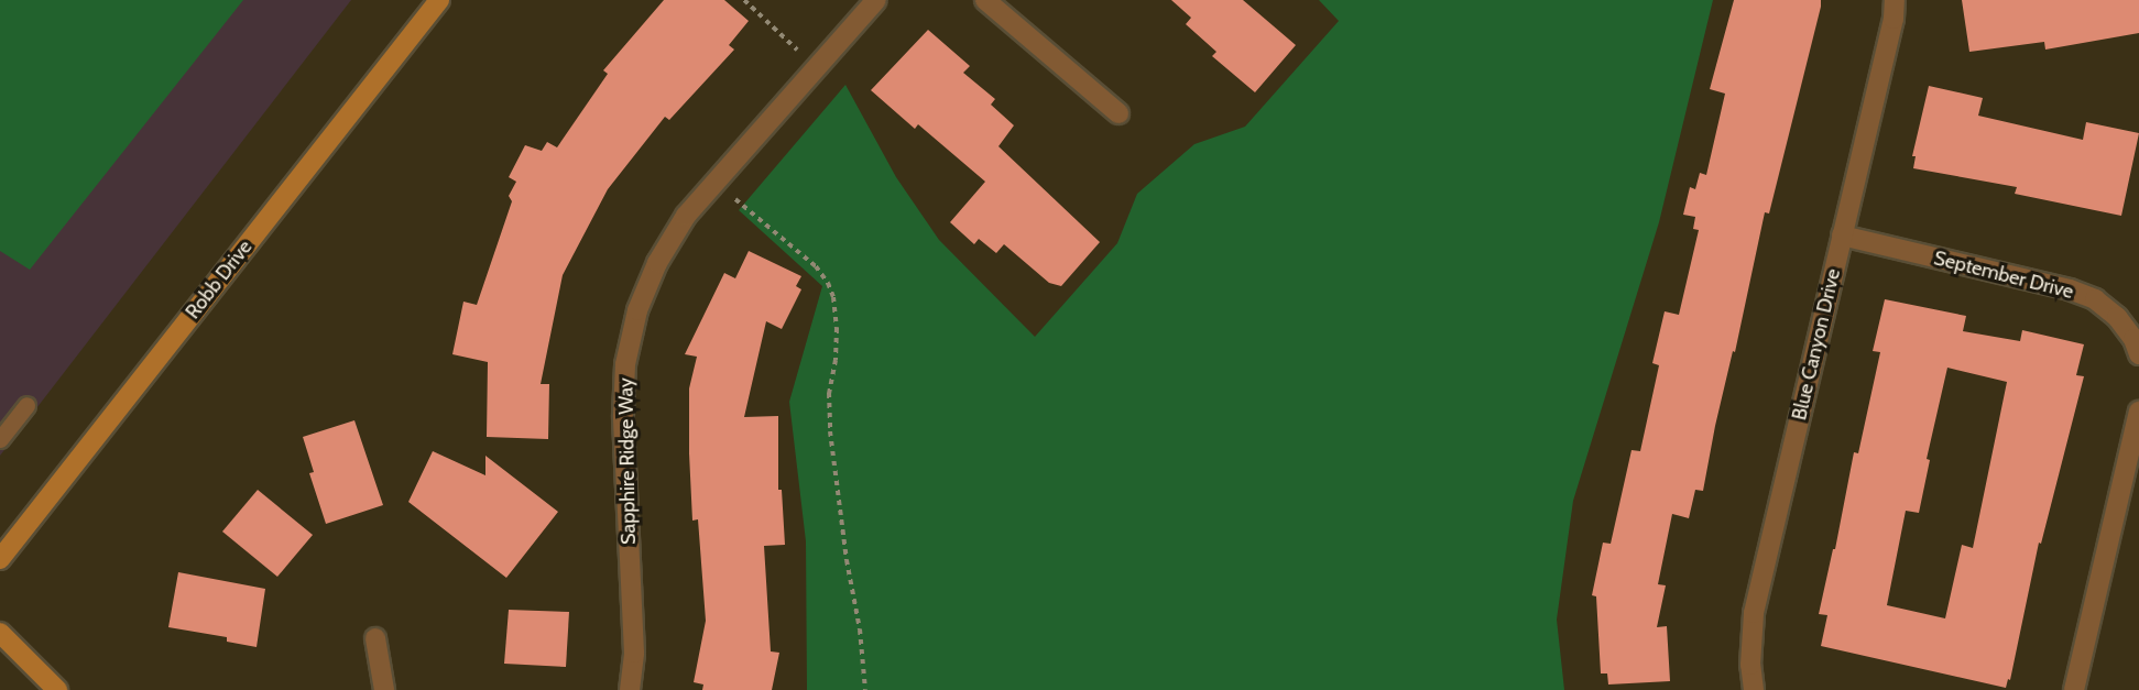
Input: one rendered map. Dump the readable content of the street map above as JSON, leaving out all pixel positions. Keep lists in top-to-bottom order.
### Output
{
  "streets": {
    "street": [
      "September Drive",
      "Robb Drive",
      "Blue Canyon Drive",
      "Sapphire Ridge Way"
    ]
  },
  "crossings": [
    ["September Drive", "Blue Canyon Drive"]
  ]
}
